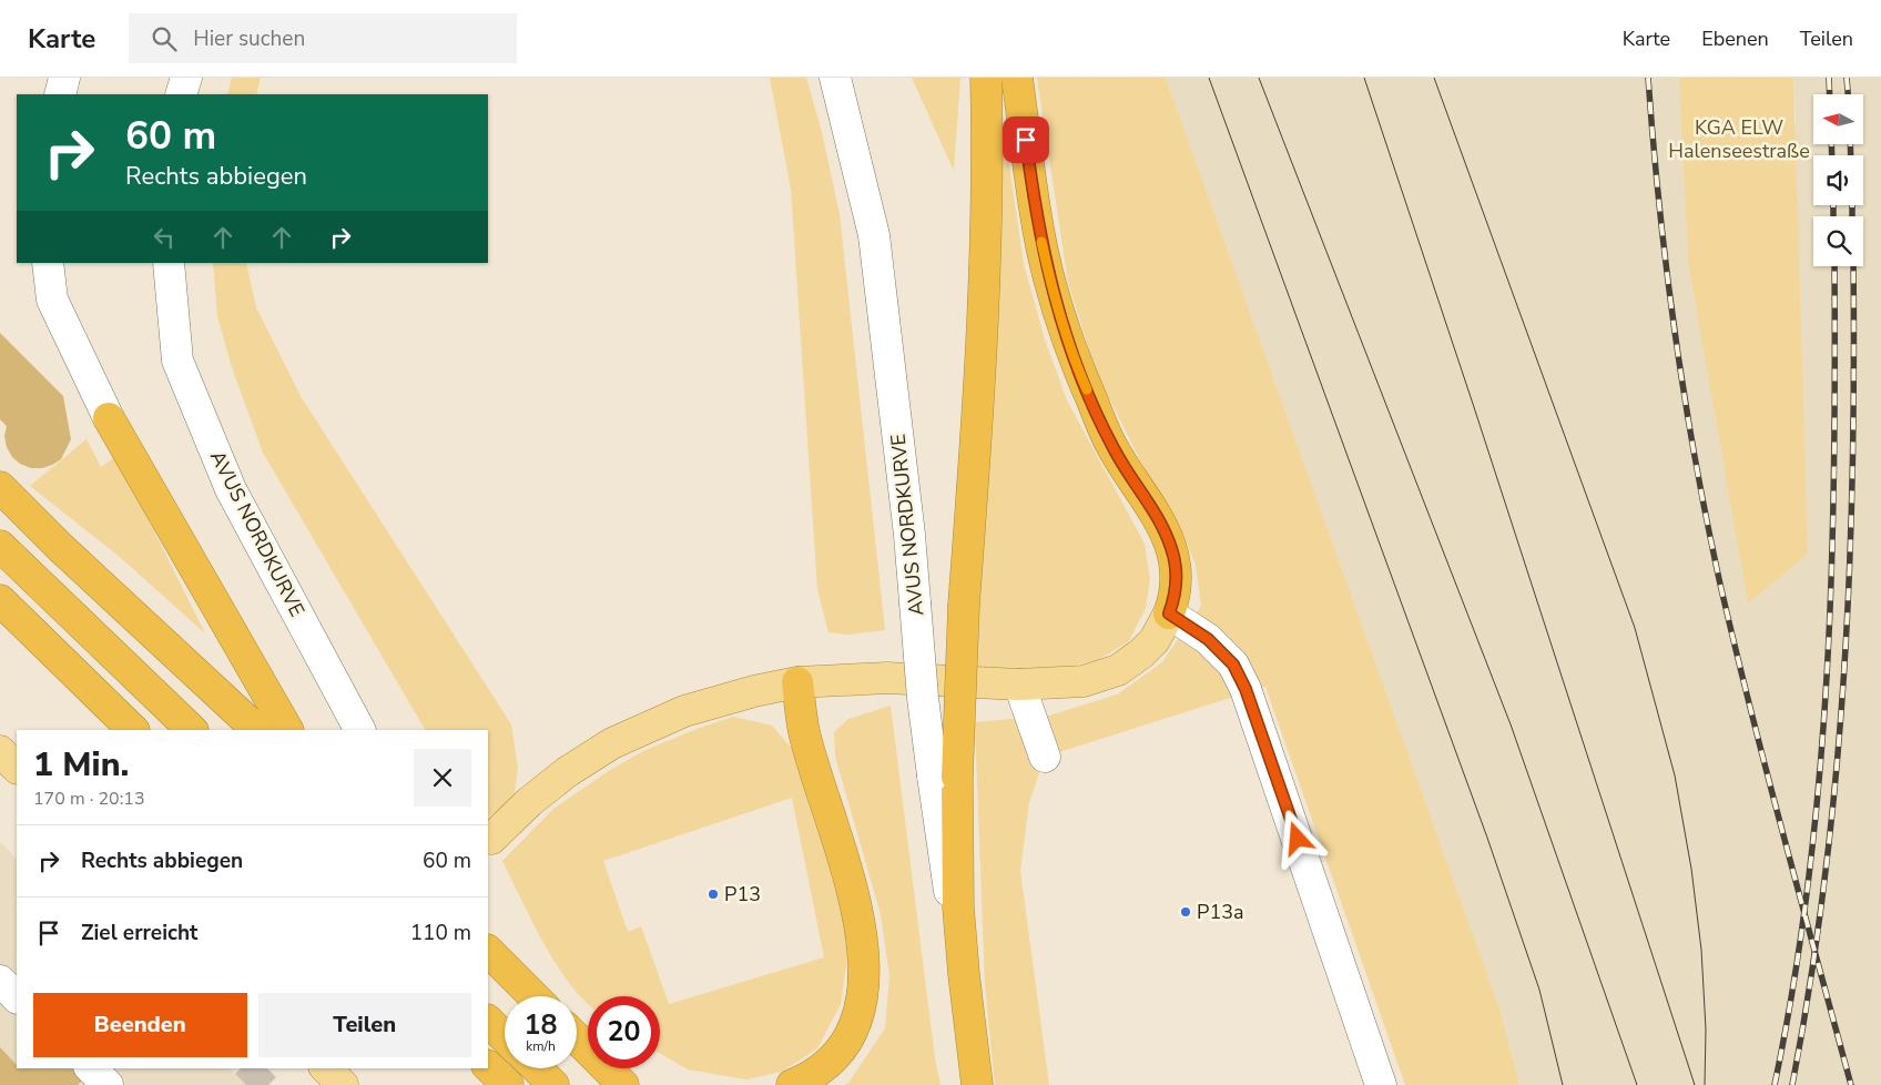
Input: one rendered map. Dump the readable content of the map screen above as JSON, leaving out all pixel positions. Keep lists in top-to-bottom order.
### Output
{
  "streets": {
    "lane": ["AVUS NORDKURVE"]
  },
  "parks": ["KGA ELW Halenseestraße"],
  "places": ["P13", "P13a"],
  "north": "left",
  "page": {
    "header": "Karte",
    "search": "Hier suchen",
    "nav": ["Karte", "Ebenen", "Teilen"],
    "turn": ["60 m", "Rechts abbiegen"],
    "heading": ["1 Min.", "170 m · 20:13"],
    "list": [
      {
        "name": "Rechts abbiegen",
        "value": "60 m"
      },
      {
        "name": "Ziel erreicht",
        "value": "110 m"
      }
    ],
    "buttons": ["Beenden", "Teilen"],
    "speed": "18 km/h",
    "limit": "20"
  }
}
